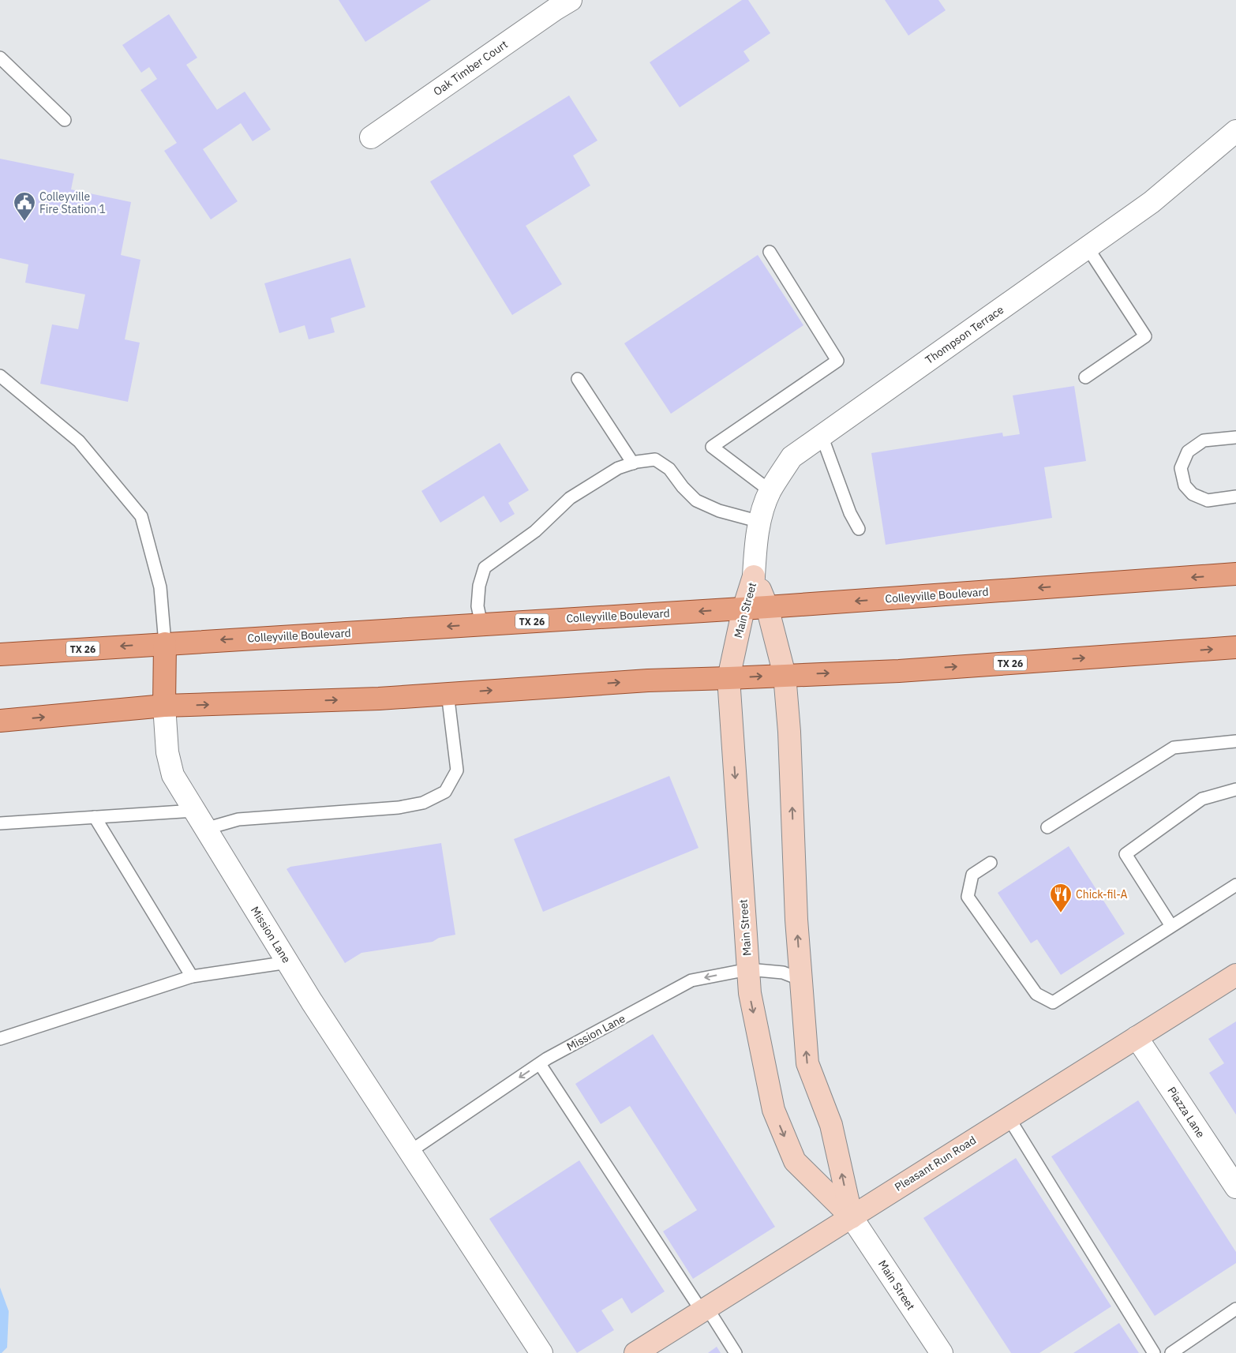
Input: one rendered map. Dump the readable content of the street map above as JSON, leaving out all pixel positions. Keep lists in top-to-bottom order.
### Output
{
  "streets": {
    "main road": ["Colleyville Boulevard", "TX 26"],
    "street": [
      "Oak Timber Court",
      "Thompson Terrace",
      "Main Street",
      "Mission Lane",
      "Piazza Lane",
      "Pleasant Run Road"
    ]
  },
  "crossings": [
    ["Thompson Terrace", "Main Street"],
    ["Colleyville Boulevard", "Main Street"],
    ["Main Street", "TX 26"],
    ["Main Street", "Mission Lane"],
    ["Main Street", "Pleasant Run Road"],
    ["TX 26", "Mission Lane"],
    ["Piazza Lane", "Pleasant Run Road"]
  ],
  "places": {
    "public building": ["Colleyville Fire Station 1"],
    "restaurant": ["Chick-fil-A"]
  }
}
